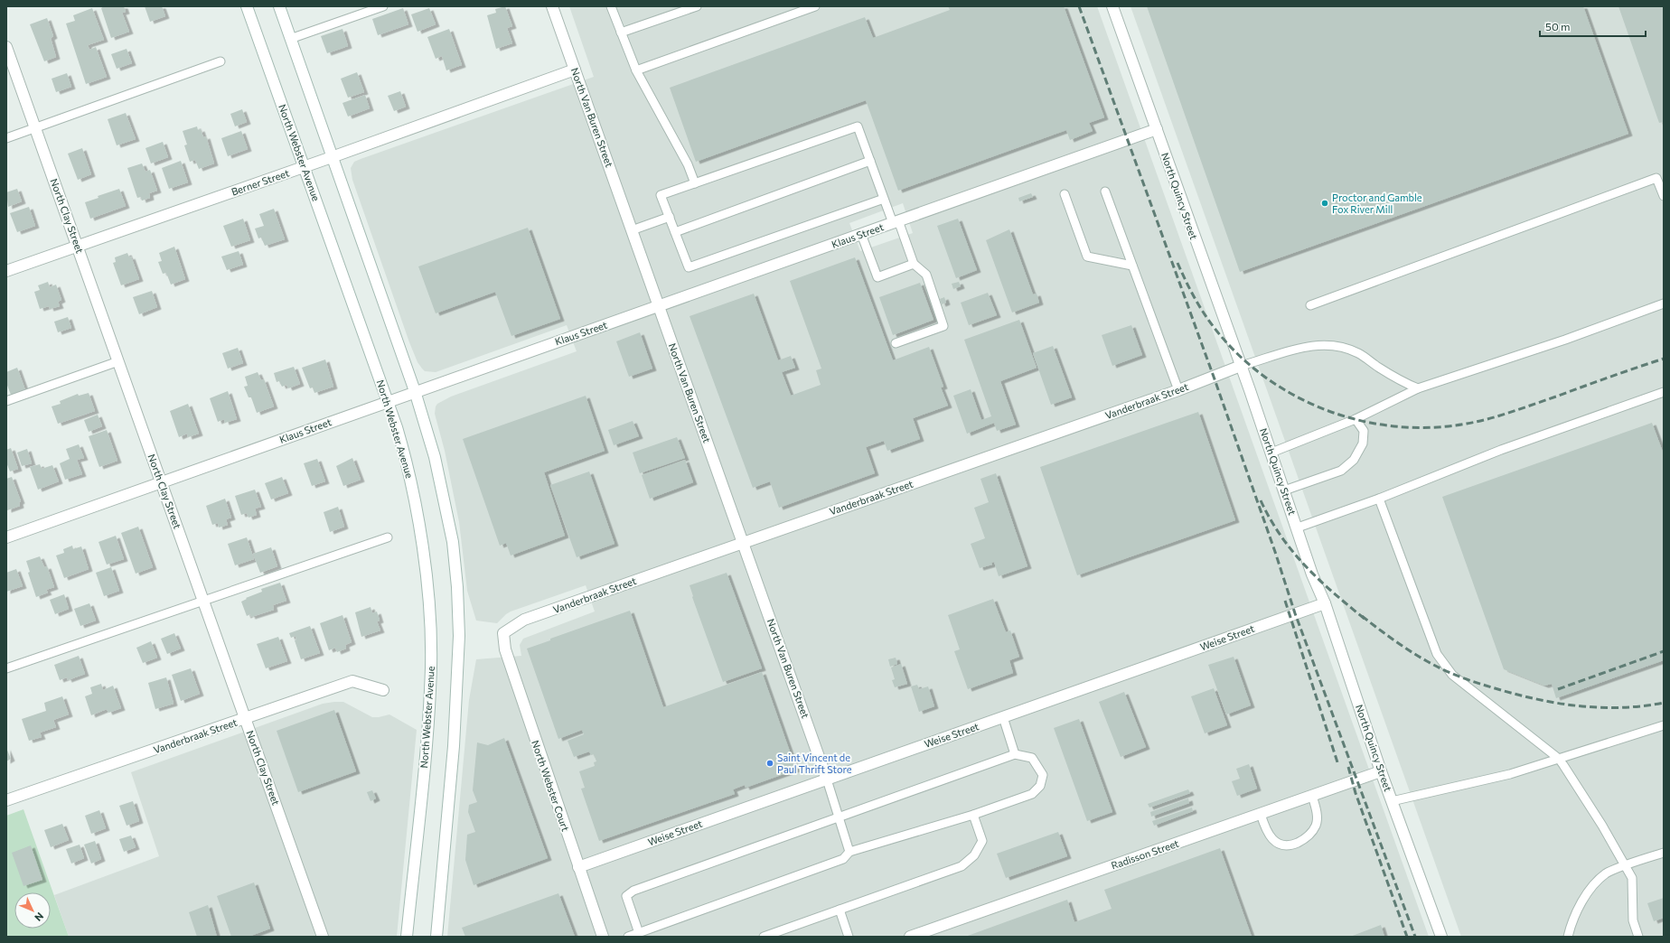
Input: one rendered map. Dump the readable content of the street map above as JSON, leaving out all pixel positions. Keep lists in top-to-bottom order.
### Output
{
  "streets": {
    "street": [
      "North Van Buren Street",
      "North Webster Avenue",
      "Berner Street",
      "North Quincy Street",
      "North Clay Street",
      "Klaus Street",
      "Vanderbraak Street",
      "Weise Street",
      "North Webster Court",
      "Radisson Street"
    ]
  },
  "crossings": [
    ["North Van Buren Street", "Berner Street"],
    ["North Van Buren Street", "Klaus Street"],
    ["North Van Buren Street", "Vanderbraak Street"],
    ["North Van Buren Street", "Weise Street"],
    ["North Webster Avenue", "Berner Street"],
    ["North Webster Avenue", "Klaus Street"],
    ["Berner Street", "North Clay Street"],
    ["North Quincy Street", "Klaus Street"],
    ["North Quincy Street", "Vanderbraak Street"],
    ["North Quincy Street", "Weise Street"],
    ["North Quincy Street", "Radisson Street"],
    ["North Clay Street", "Klaus Street"],
    ["North Clay Street", "Vanderbraak Street"],
    ["Vanderbraak Street", "North Webster Court"],
    ["Weise Street", "North Webster Court"]
  ],
  "places": ["Proctor and Gamble Fox River Mill", "Saint Vincent de Paul Thrift Store"],
  "scale_bar": "50 m",
  "north": "bottom right"
}
